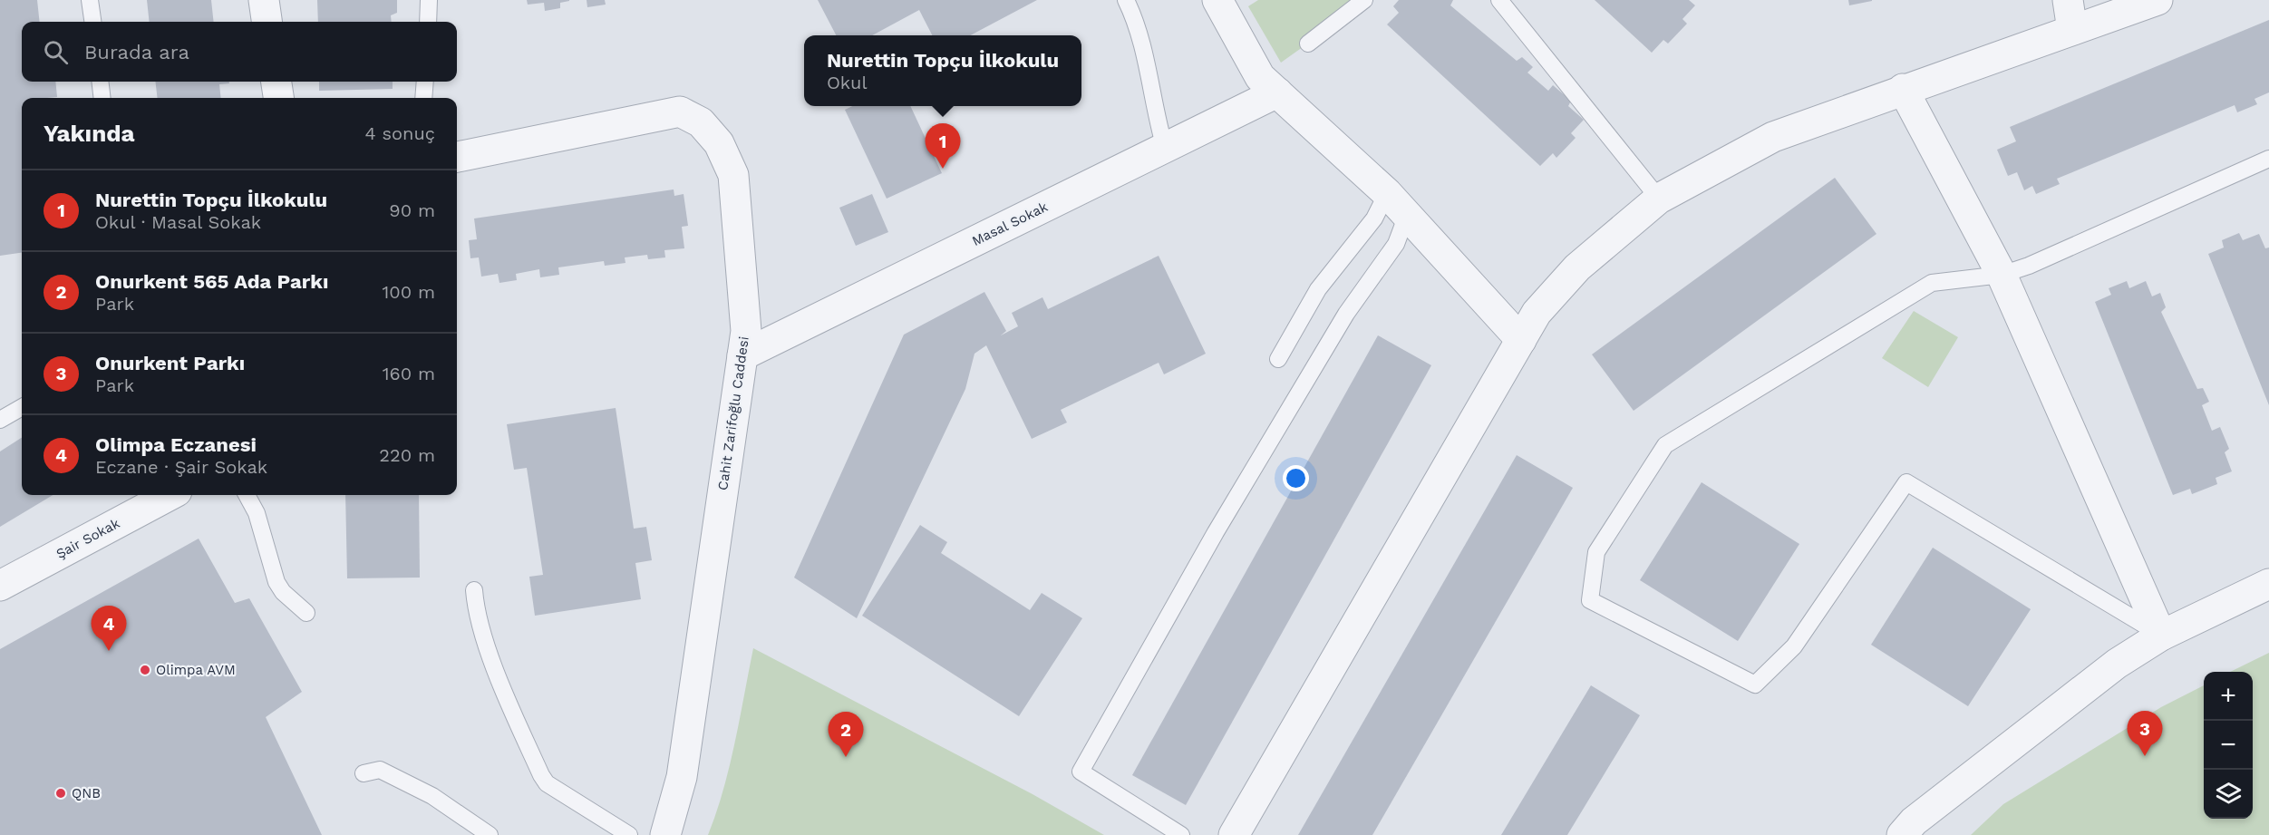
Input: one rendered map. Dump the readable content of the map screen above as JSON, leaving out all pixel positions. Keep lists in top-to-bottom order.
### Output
{
  "streets": {
    "street": ["Masal Sokak", "Cahit Zarifoğlu Caddesi", "Şair Sokak"]
  },
  "crossings": [
    ["Masal Sokak", "Cahit Zarifoğlu Caddesi"]
  ],
  "places": ["Olimpa AVM", "QNB"],
  "page": {
    "search": "Burada ara",
    "popup": ["Nurettin Topçu İlkokulu", "Okul"],
    "heading": ["Yakında", "4 sonuç"],
    "pins": [
      "1",
      "4",
      "3",
      "2"
    ],
    "list": [
      {
        "mark": "1",
        "name": "Nurettin Topçu İlkokulu",
        "note": "Okul · Masal Sokak",
        "value": "90 m"
      },
      {
        "mark": "2",
        "name": "Onurkent 565 Ada Parkı",
        "note": "Park",
        "value": "100 m"
      },
      {
        "mark": "3",
        "name": "Onurkent Parkı",
        "note": "Park",
        "value": "160 m"
      },
      {
        "mark": "4",
        "name": "Olimpa Eczanesi",
        "note": "Eczane · Şair Sokak",
        "value": "220 m"
      }
    ],
    "map_buttons": ["+", "−"]
  }
}
